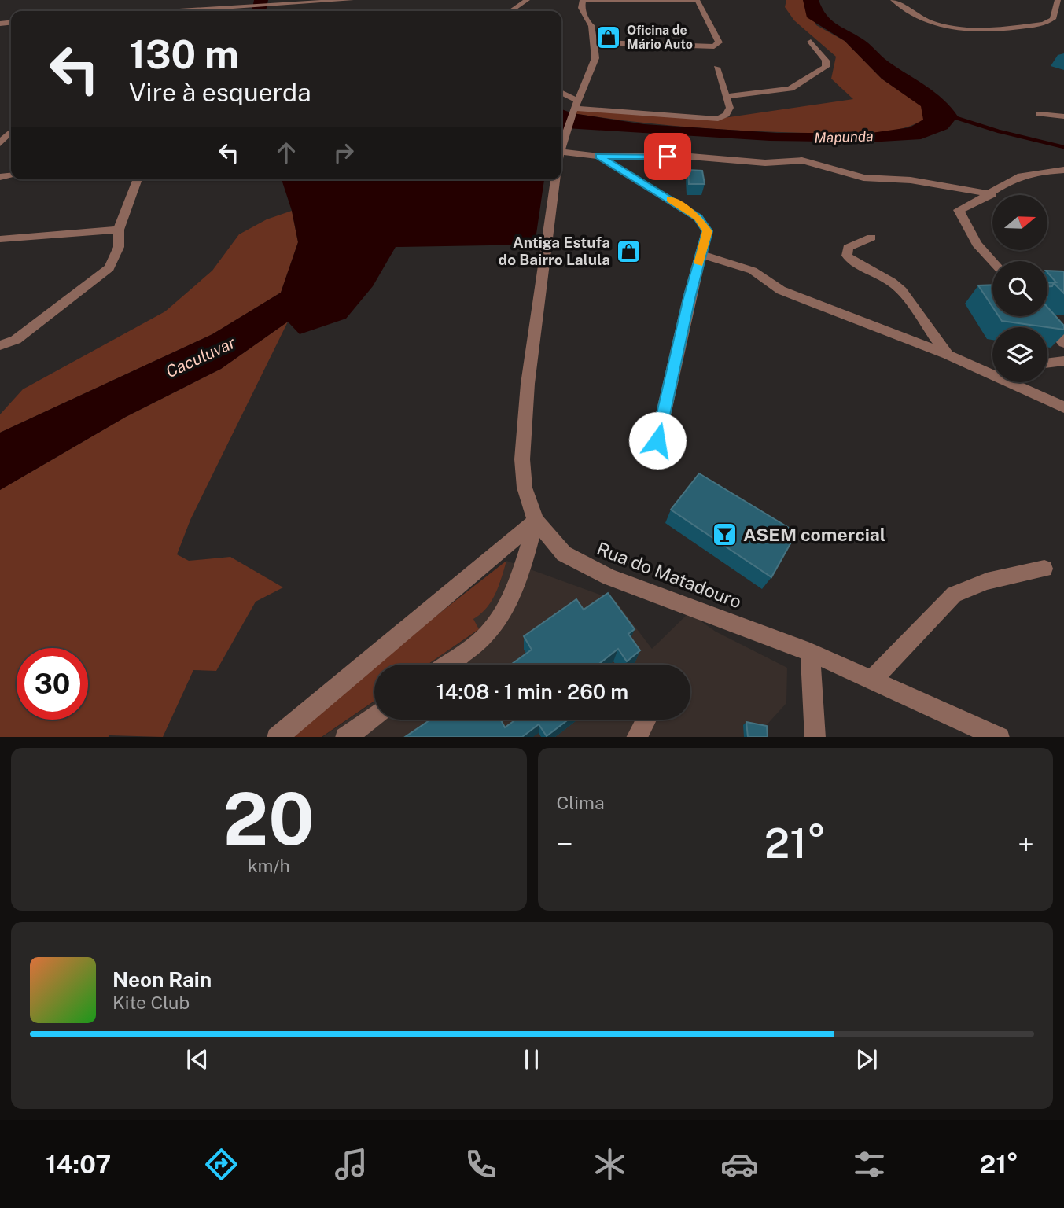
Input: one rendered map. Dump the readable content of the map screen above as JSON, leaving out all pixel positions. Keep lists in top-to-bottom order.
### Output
{
  "streets": {
    "street": ["Rua do Matadouro"]
  },
  "water": ["Mapunda", "Caculuvar"],
  "places": {
    "shop": ["Oficina de Mário Auto", "Antiga Estufa do Bairro Lalula"],
    "bar": ["ASEM comercial"]
  },
  "north": "right",
  "page": {
    "turn": ["130 m", "Vire à esquerda"],
    "limit": "30",
    "trip": "14:08 · 1 min · 260 m",
    "tile": [
      ["20", "km/h"],
      "Clima"
    ],
    "heat": ["−", "21°", "+"],
    "song": ["Neon Rain", "Kite Club"],
    "tabs": ["14:07", "21°"]
  }
}
